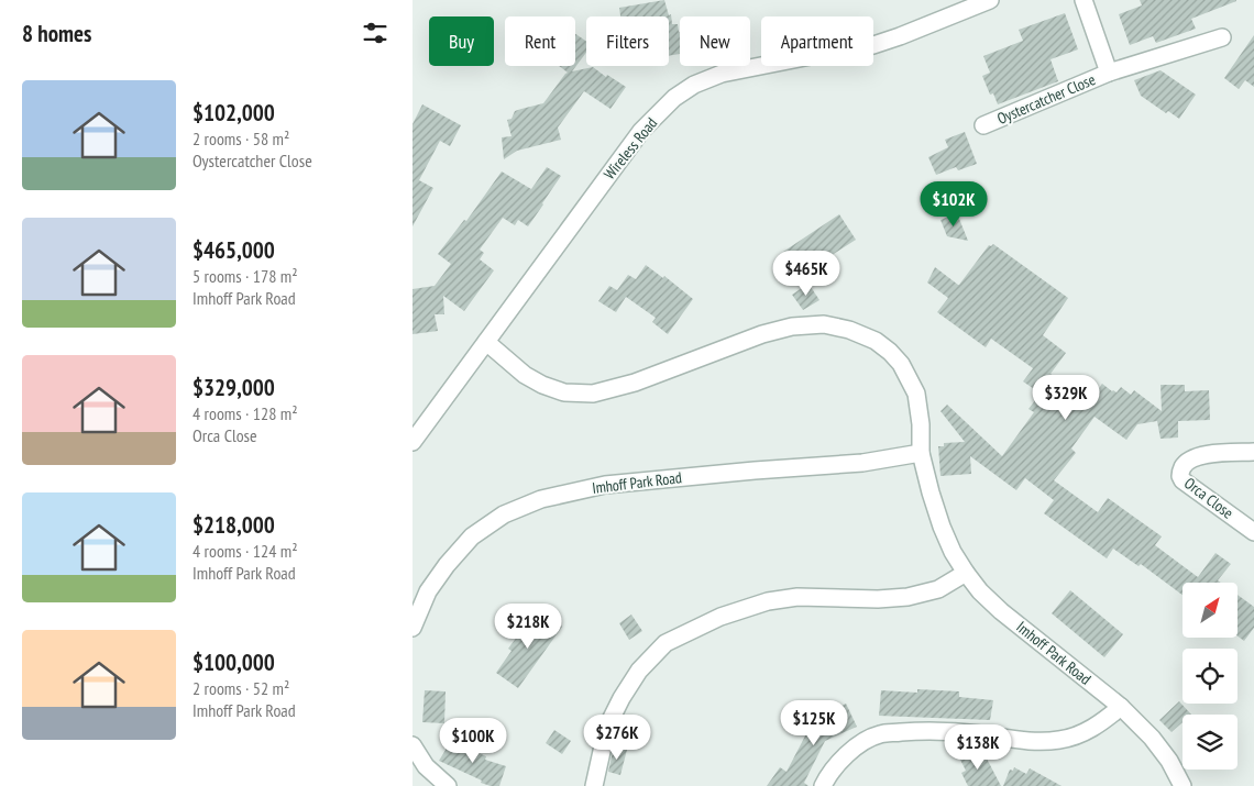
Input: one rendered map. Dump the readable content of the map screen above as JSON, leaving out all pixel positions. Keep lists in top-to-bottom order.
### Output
{
  "streets": {
    "street": [
      "Oystercatcher Close",
      "Wireless Road",
      "Imhoff Park Road",
      "Orca Close"
    ]
  },
  "crossings": [
    ["Wireless Road", "Imhoff Park Road"]
  ],
  "north": "top right",
  "page": {
    "heading": "8 homes",
    "chip": [
      "Buy",
      "Rent",
      "Filters",
      "New",
      "Apartment"
    ],
    "list": [
      {
        "name": "$102,000",
        "note": "2 rooms · 58 m² · Oystercatcher Close"
      },
      {
        "name": "$465,000",
        "note": "5 rooms · 178 m² · Imhoff Park Road"
      },
      {
        "name": "$329,000",
        "note": "4 rooms · 128 m² · Orca Close"
      },
      {
        "name": "$218,000",
        "note": "4 rooms · 124 m² · Imhoff Park Road"
      },
      {
        "name": "$100,000",
        "note": "2 rooms · 52 m² · Imhoff Park Road"
      }
    ],
    "price": [
      "$102K",
      "$465K",
      "$329K",
      "$218K",
      "$125K",
      "$276K",
      "$100K",
      "$138K"
    ]
  }
}
